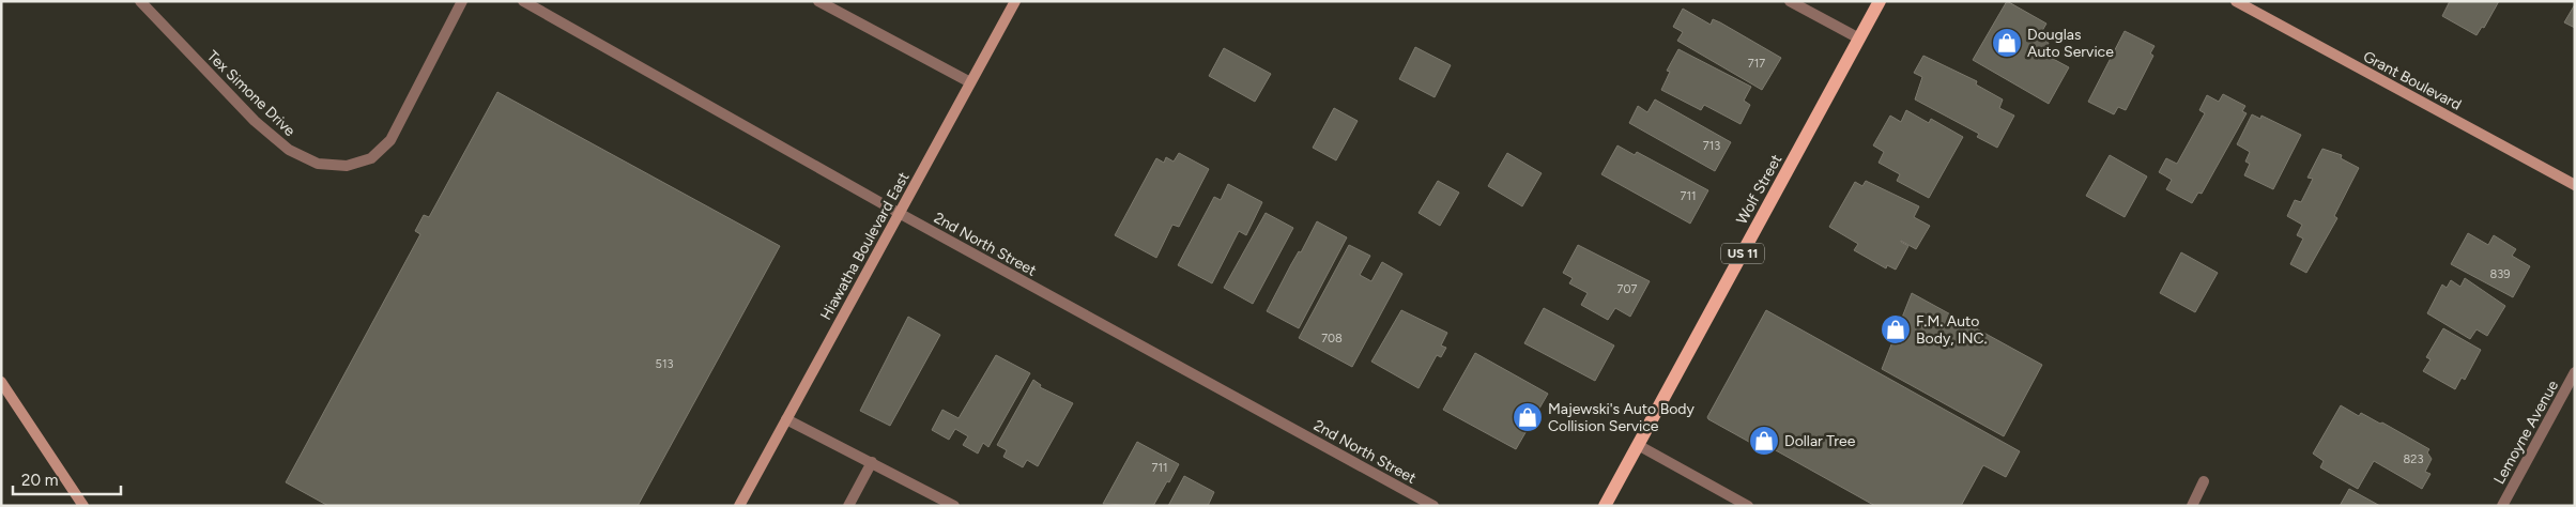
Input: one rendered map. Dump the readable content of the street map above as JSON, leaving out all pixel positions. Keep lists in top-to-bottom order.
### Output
{
  "streets": {
    "main road": ["Wolf Street", "US 11"],
    "street": [
      "Grant Boulevard",
      "Tex Simone Drive",
      "2nd North Street",
      "Hiawatha Boulevard East",
      "Lemoyne Avenue"
    ]
  },
  "crossings": [
    ["2nd North Street", "Hiawatha Boulevard East"]
  ],
  "places": {
    "shop": [
      "Douglas Auto Service",
      "F.M. Auto Body, INC.",
      "Majewski's Auto Body Collision Service",
      "Dollar Tree"
    ]
  },
  "house_numbers": [
    "717",
    "713",
    "711",
    "839",
    "707",
    "708",
    "513",
    "823",
    "711"
  ],
  "scale_bar": "20 m"
}
